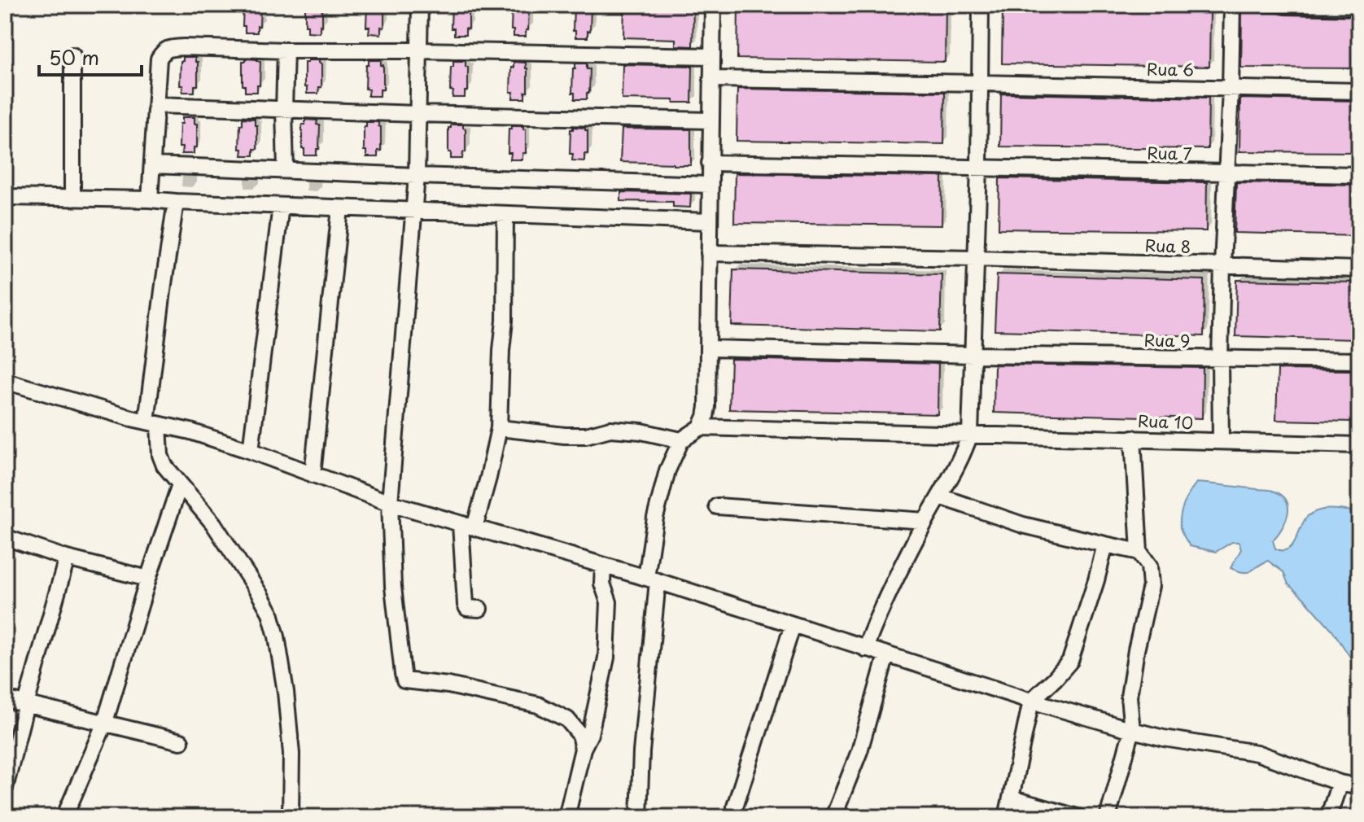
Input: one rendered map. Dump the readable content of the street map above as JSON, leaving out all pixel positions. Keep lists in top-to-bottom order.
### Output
{
  "streets": {
    "street": [
      "Rua 6",
      "Rua 7",
      "Rua 8",
      "Rua 9",
      "Rua 10"
    ]
  },
  "scale_bar": "50 m"
}
